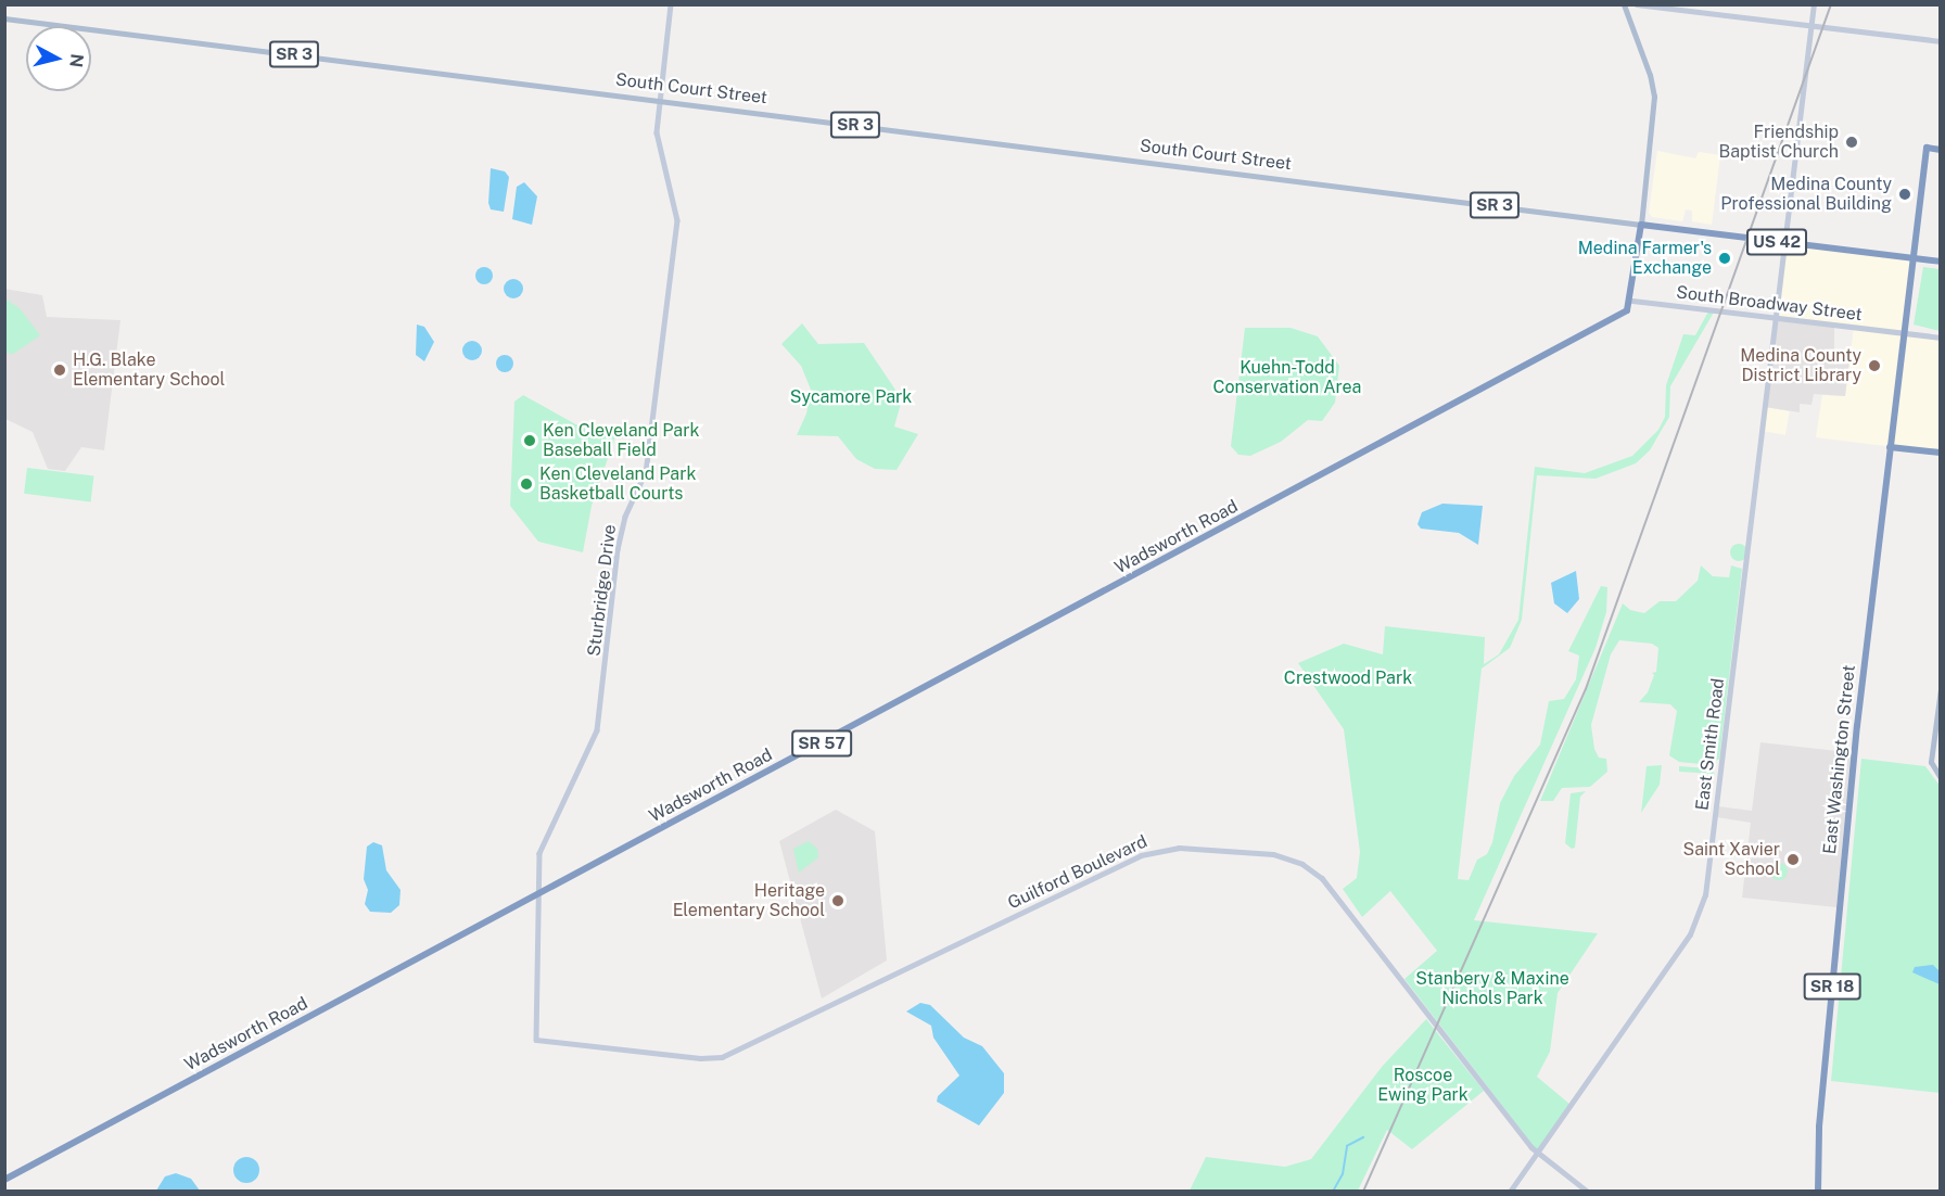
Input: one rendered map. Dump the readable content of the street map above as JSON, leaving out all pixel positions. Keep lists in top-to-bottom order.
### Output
{
  "streets": {
    "highway": [
      "South Court Street",
      "US 42",
      "Wadsworth Road",
      "SR 57",
      "East Washington Street",
      "SR 18"
    ],
    "main road": ["SR 3"],
    "street": [
      "South Broadway Street",
      "Sturbridge Drive",
      "East Smith Road",
      "Guilford Boulevard"
    ]
  },
  "crossings": [
    ["South Court Street", "Sturbridge Drive"],
    ["South Court Street", "East Smith Road"],
    ["South Court Street", "East Washington Street"],
    ["South Broadway Street", "Wadsworth Road"],
    ["South Broadway Street", "East Smith Road"],
    ["South Broadway Street", "East Washington Street"],
    ["Wadsworth Road", "Sturbridge Drive"],
    ["Sturbridge Drive", "Guilford Boulevard"],
    ["East Smith Road", "Guilford Boulevard"]
  ],
  "parks": [
    "Kuehn-Todd Conservation Area",
    "Sycamore Park",
    "Crestwood Park",
    "Stanbery & Maxine Nichols Park",
    "Roscoe Ewing Park"
  ],
  "places": [
    "Friendship Baptist Church",
    "Medina County Professional Building",
    "Medina Farmer's Exchange",
    "Medina County District Library",
    "H.G. Blake Elementary School",
    "Ken Cleveland Park Baseball Field",
    "Ken Cleveland Park Basketball Courts",
    "Saint Xavier School",
    "Heritage Elementary School"
  ],
  "north": "right"
}
